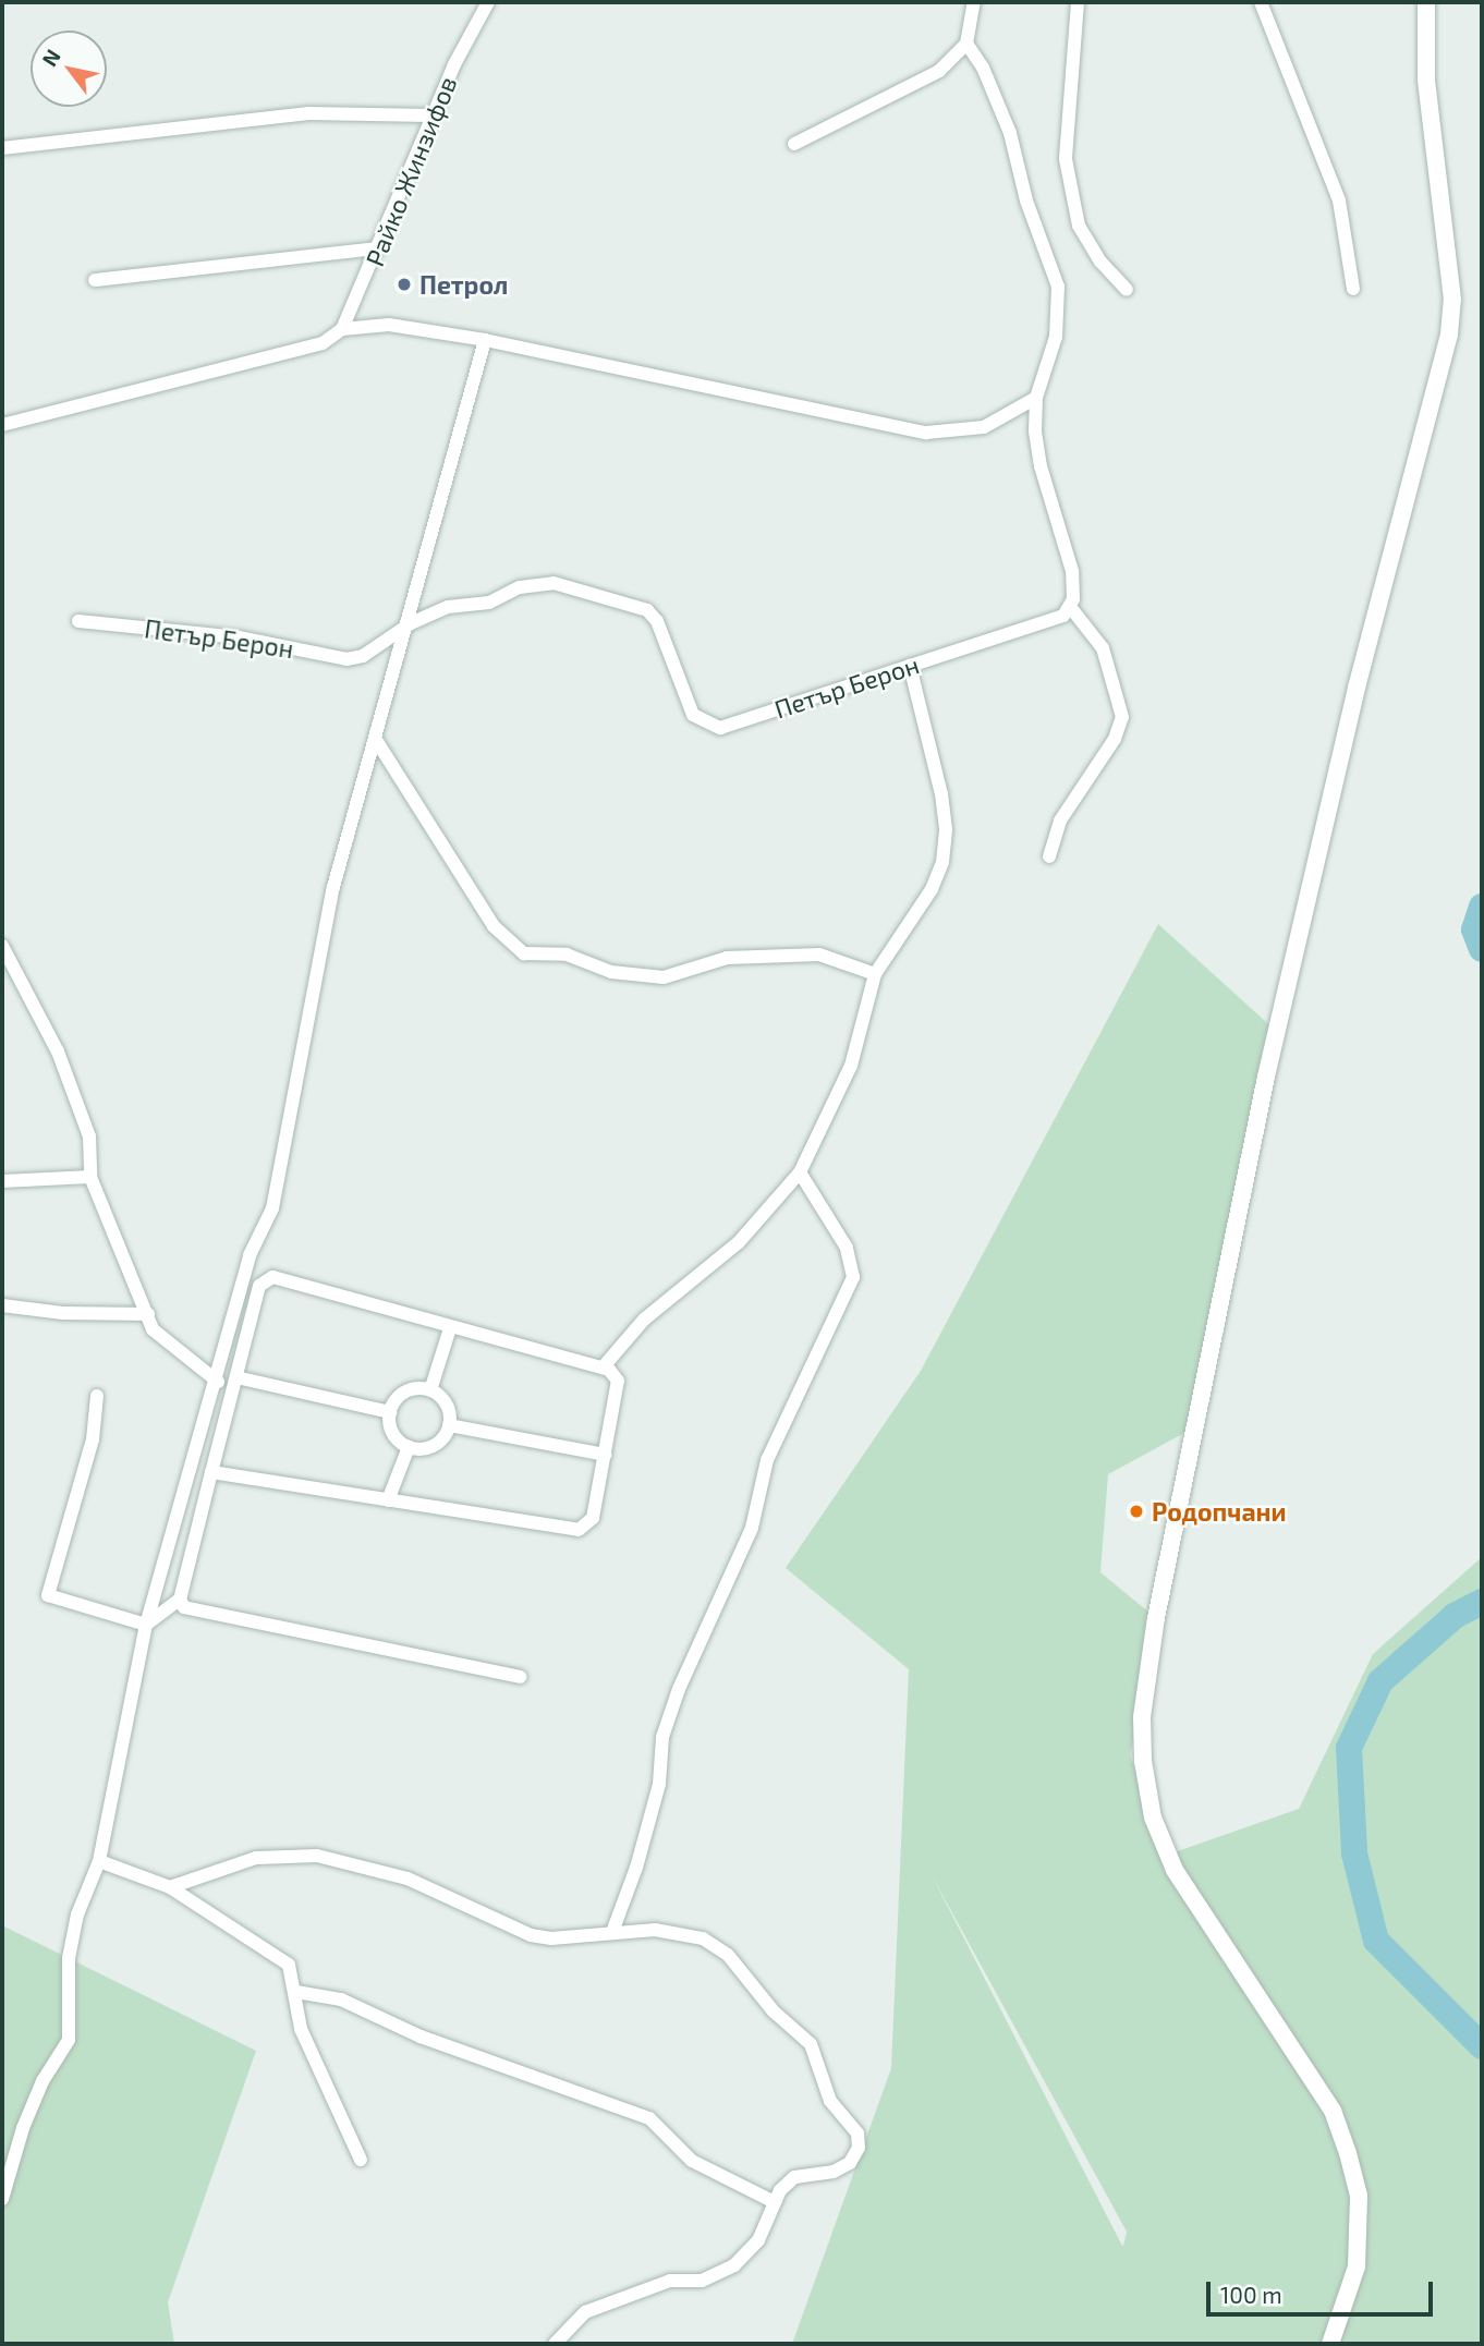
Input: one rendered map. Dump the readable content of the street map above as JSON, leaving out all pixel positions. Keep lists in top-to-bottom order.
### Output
{
  "streets": {
    "street": ["Райко Жинзифов", "Петър Берон"]
  },
  "places": ["Петрол", "Родопчани"],
  "scale_bar": "100 m",
  "north": "top left"
}
